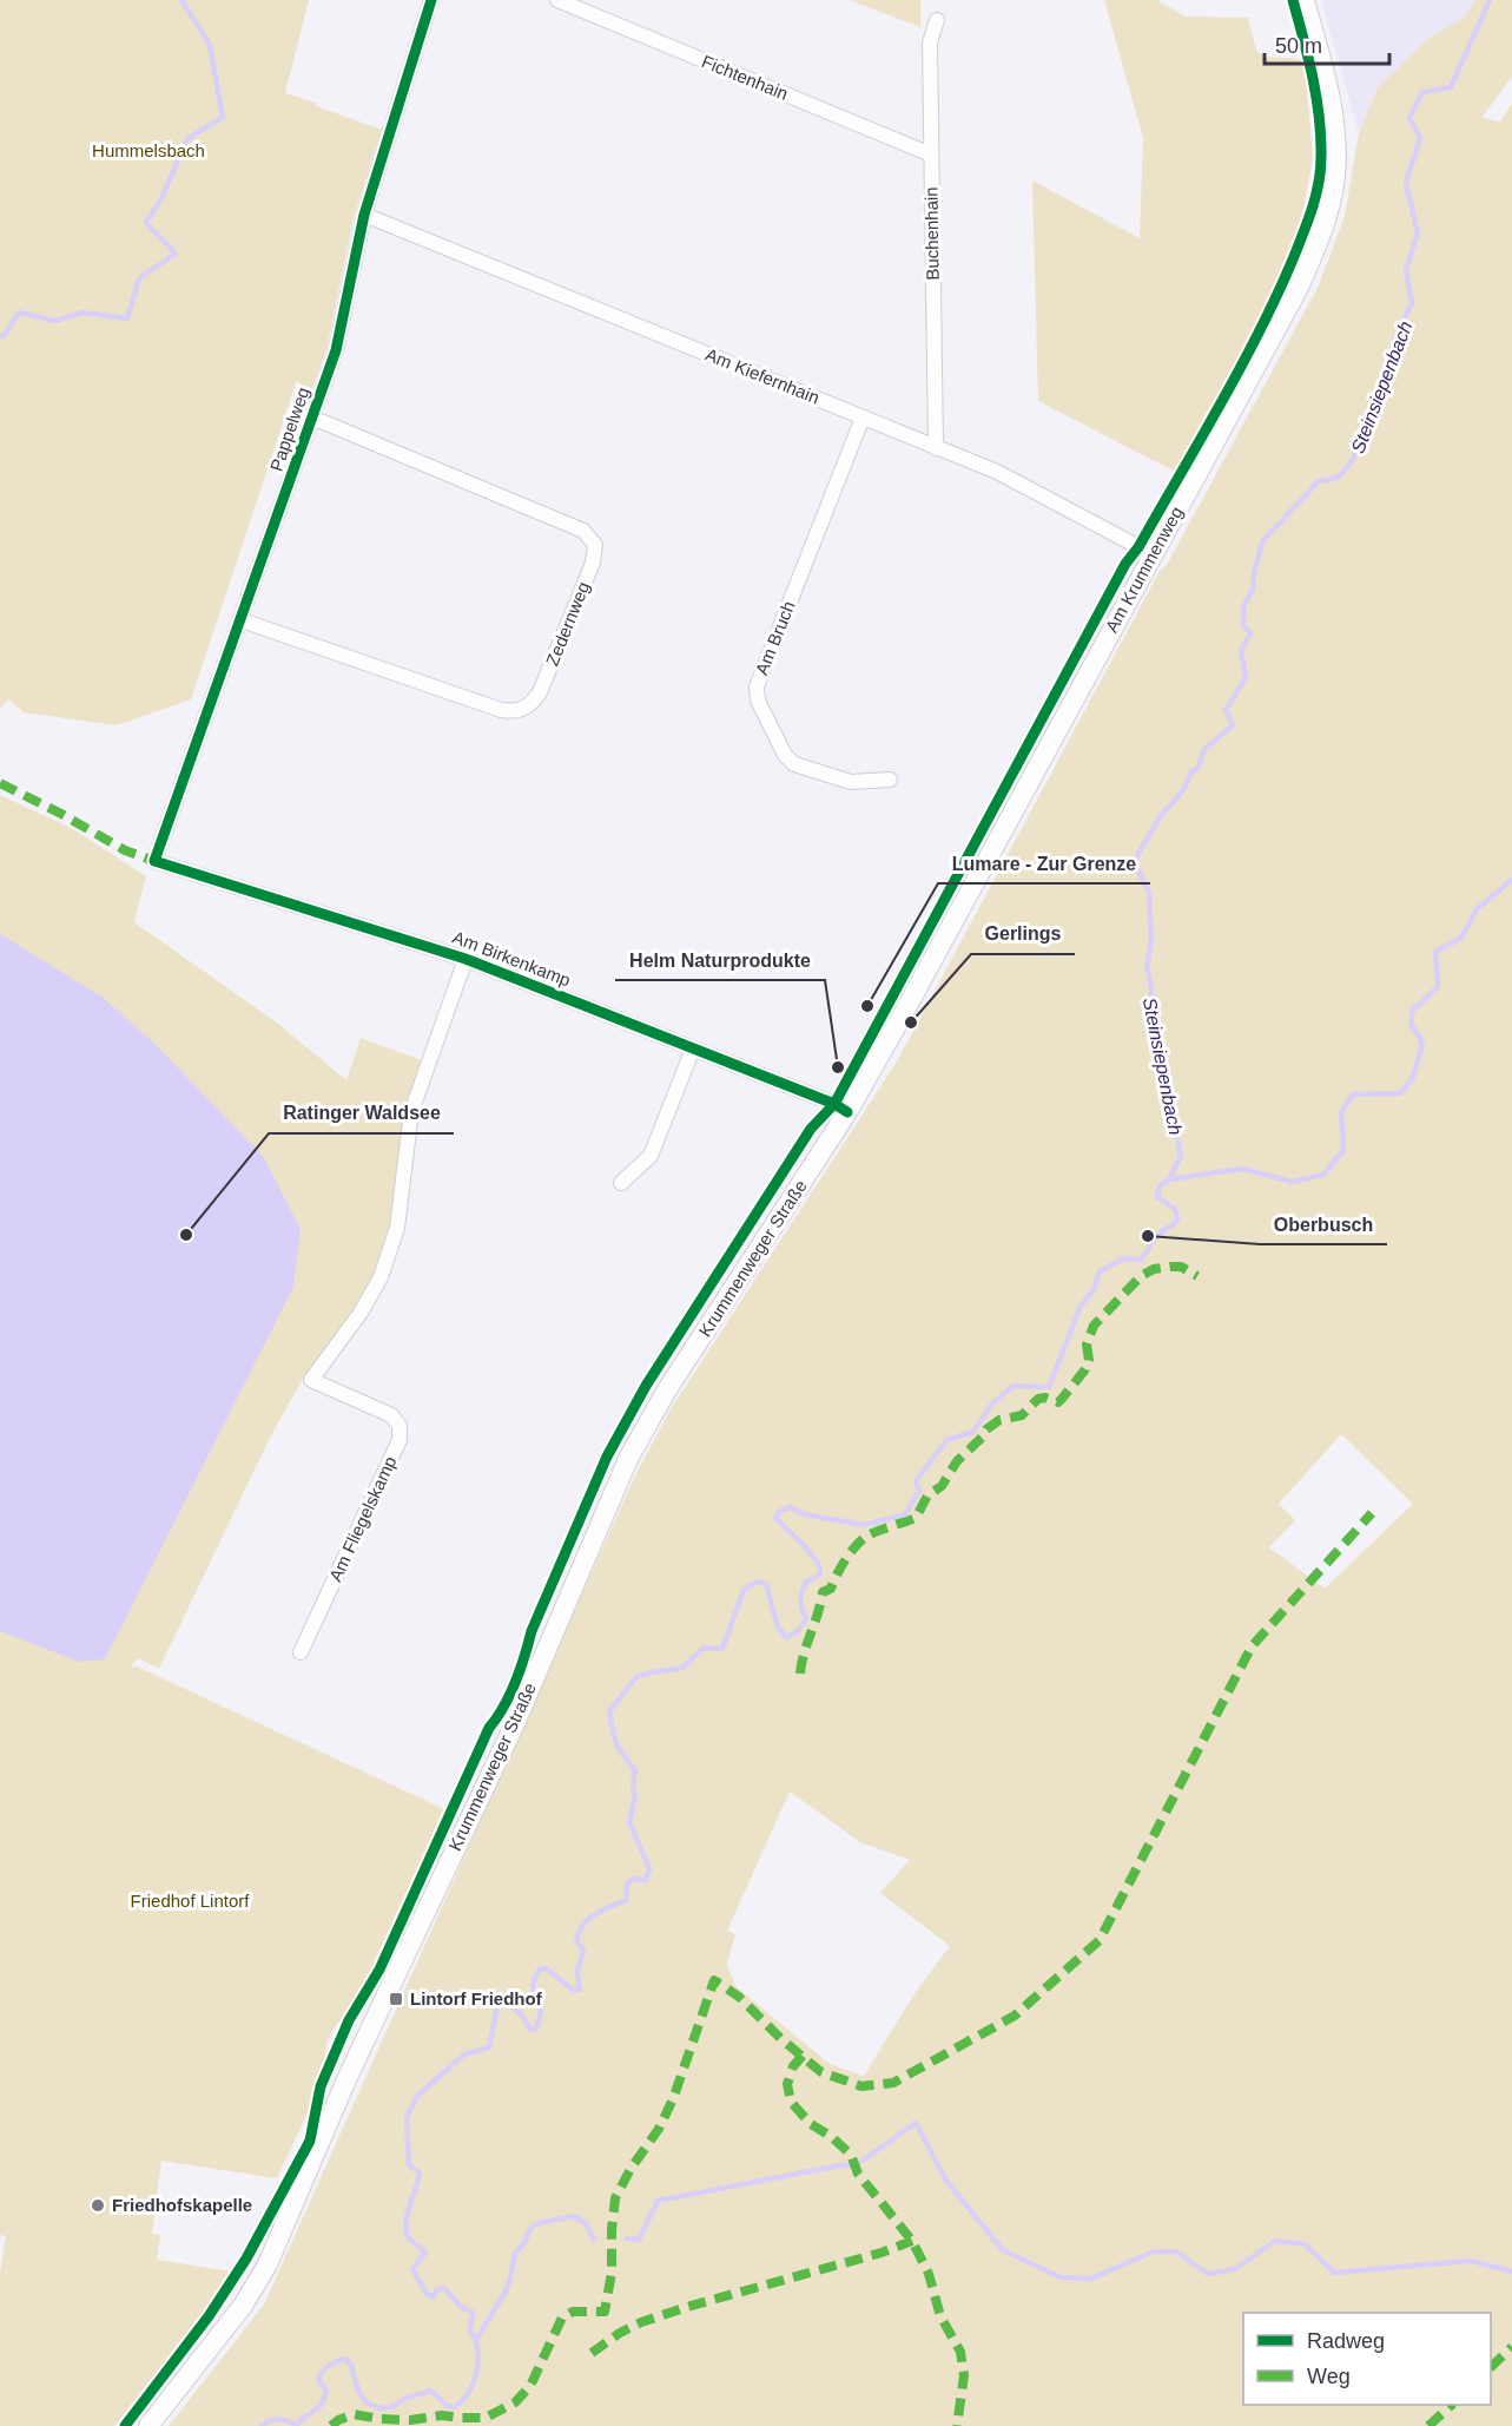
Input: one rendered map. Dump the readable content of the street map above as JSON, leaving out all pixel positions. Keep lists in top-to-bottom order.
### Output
{
  "streets": {
    "main road": ["Am Krummenweg", "Krummenweger Straße"],
    "street": [
      "Fichtenhain",
      "Buchenhain",
      "Am Kiefernhain",
      "Pappelweg",
      "Zedernweg",
      "Am Bruch",
      "Am Birkenkamp",
      "Am Fliegelskamp"
    ]
  },
  "crossings": [
    ["Fichtenhain", "Buchenhain"],
    ["Buchenhain", "Am Kiefernhain"],
    ["Am Kiefernhain", "Pappelweg"],
    ["Am Kiefernhain", "Am Krummenweg"],
    ["Am Kiefernhain", "Am Bruch"],
    ["Pappelweg", "Zedernweg"],
    ["Pappelweg", "Am Birkenkamp"],
    ["Am Krummenweg", "Am Birkenkamp"],
    ["Am Krummenweg", "Krummenweger Straße"],
    ["Am Birkenkamp", "Krummenweger Straße"],
    ["Am Birkenkamp", "Am Fliegelskamp"]
  ],
  "water": ["Steinsiepenbach"],
  "parks": ["Hummelsbach", "Friedhof Lintorf"],
  "places": {
    "other": [
      "Lumare - Zur Grenze",
      "Gerlings",
      "Helm Naturprodukte",
      "Ratinger Waldsee",
      "Oberbusch",
      "Friedhofskapelle"
    ],
    "transit": ["Lintorf Friedhof"]
  },
  "legend": ["Radweg", "Weg"],
  "scale_bar": "50 m"
}
